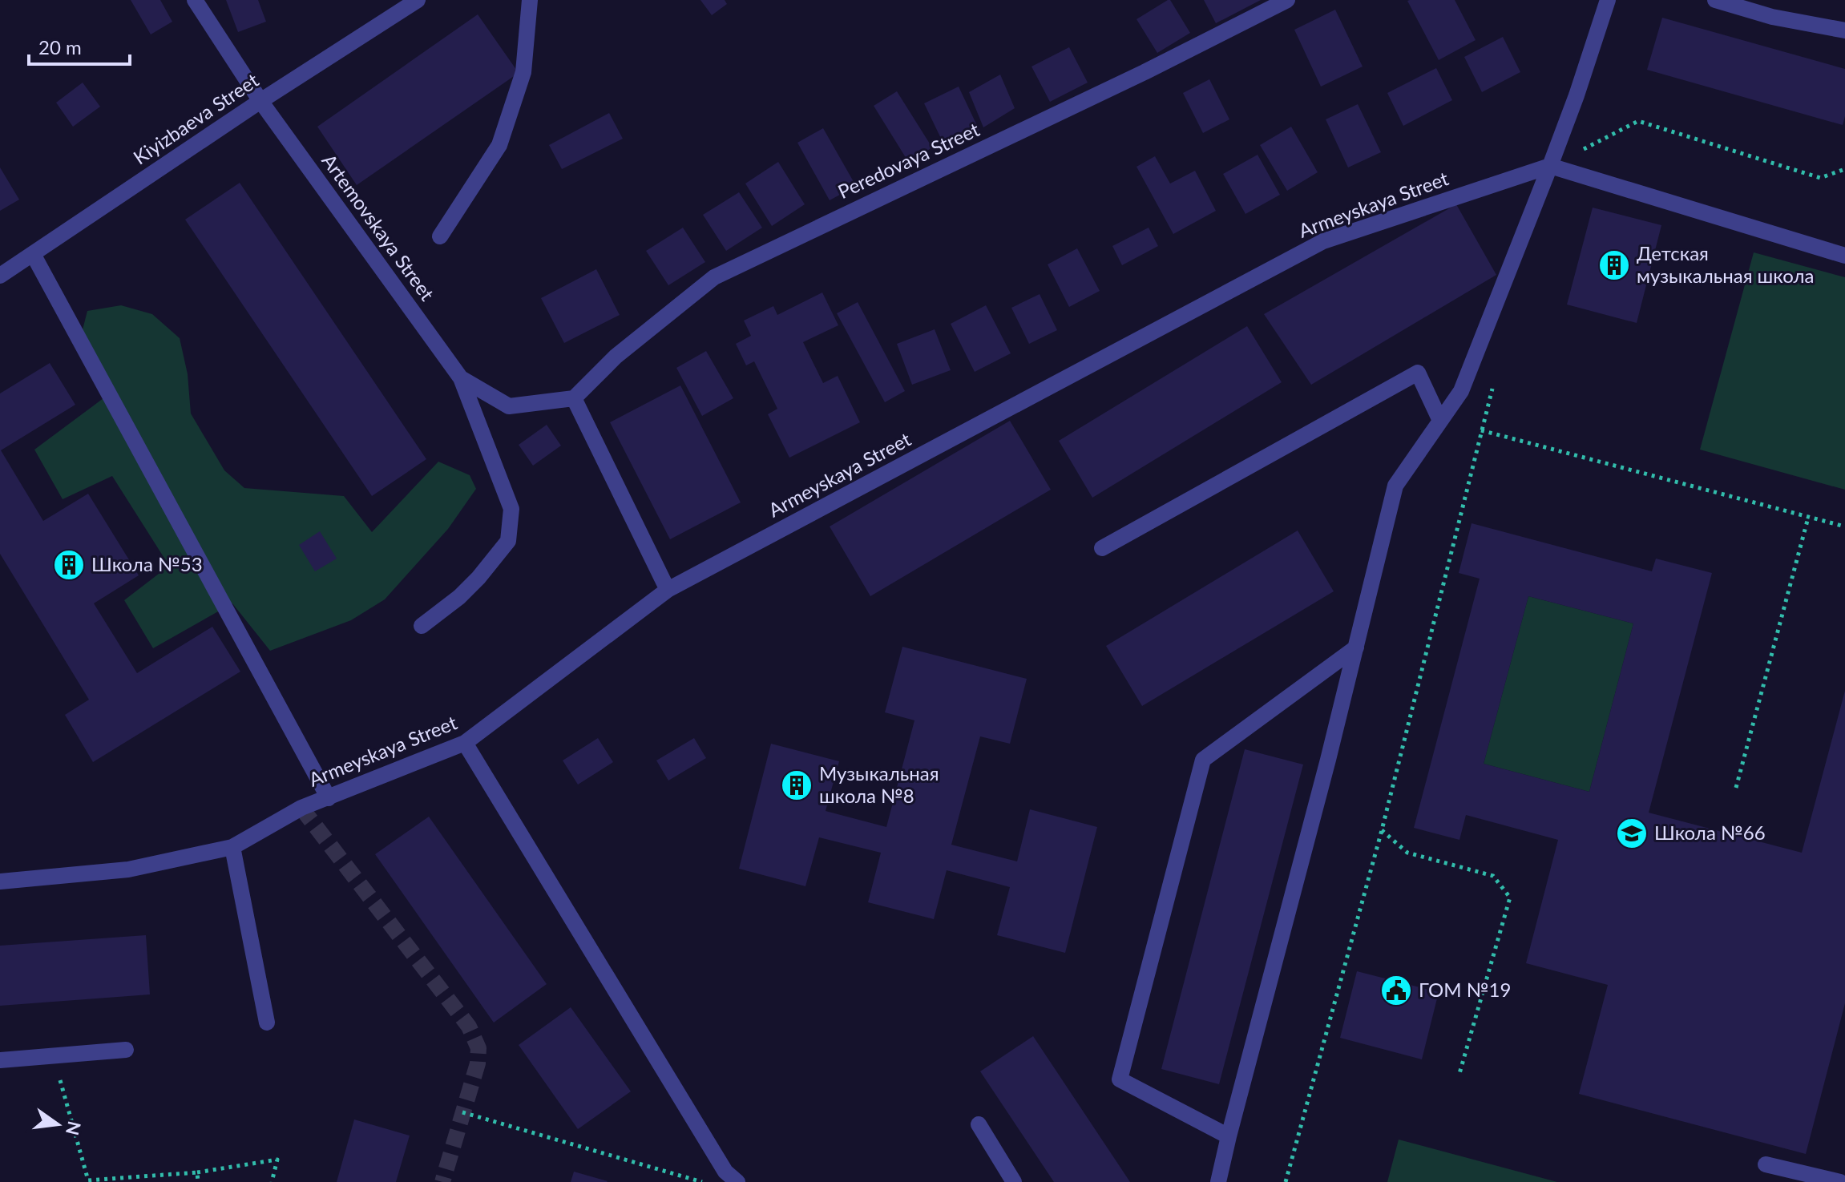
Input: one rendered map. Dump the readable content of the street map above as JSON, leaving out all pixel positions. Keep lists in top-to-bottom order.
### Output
{
  "streets": {
    "street": [
      "Kiyizbaeva Street",
      "Peredovaya Street",
      "Armeyskaya Street",
      "Artemovskaya Street"
    ]
  },
  "crossings": [
    ["Kiyizbaeva Street", "Artemovskaya Street"],
    ["Peredovaya Street", "Artemovskaya Street"]
  ],
  "places": {
    "building": ["Детская музыкальная школа", "Школа №53", "Музыкальная школа №8"],
    "school or university": ["Школа №66"],
    "public building": ["ГОМ №19"]
  },
  "scale_bar": "20 m",
  "north": "right"
}
